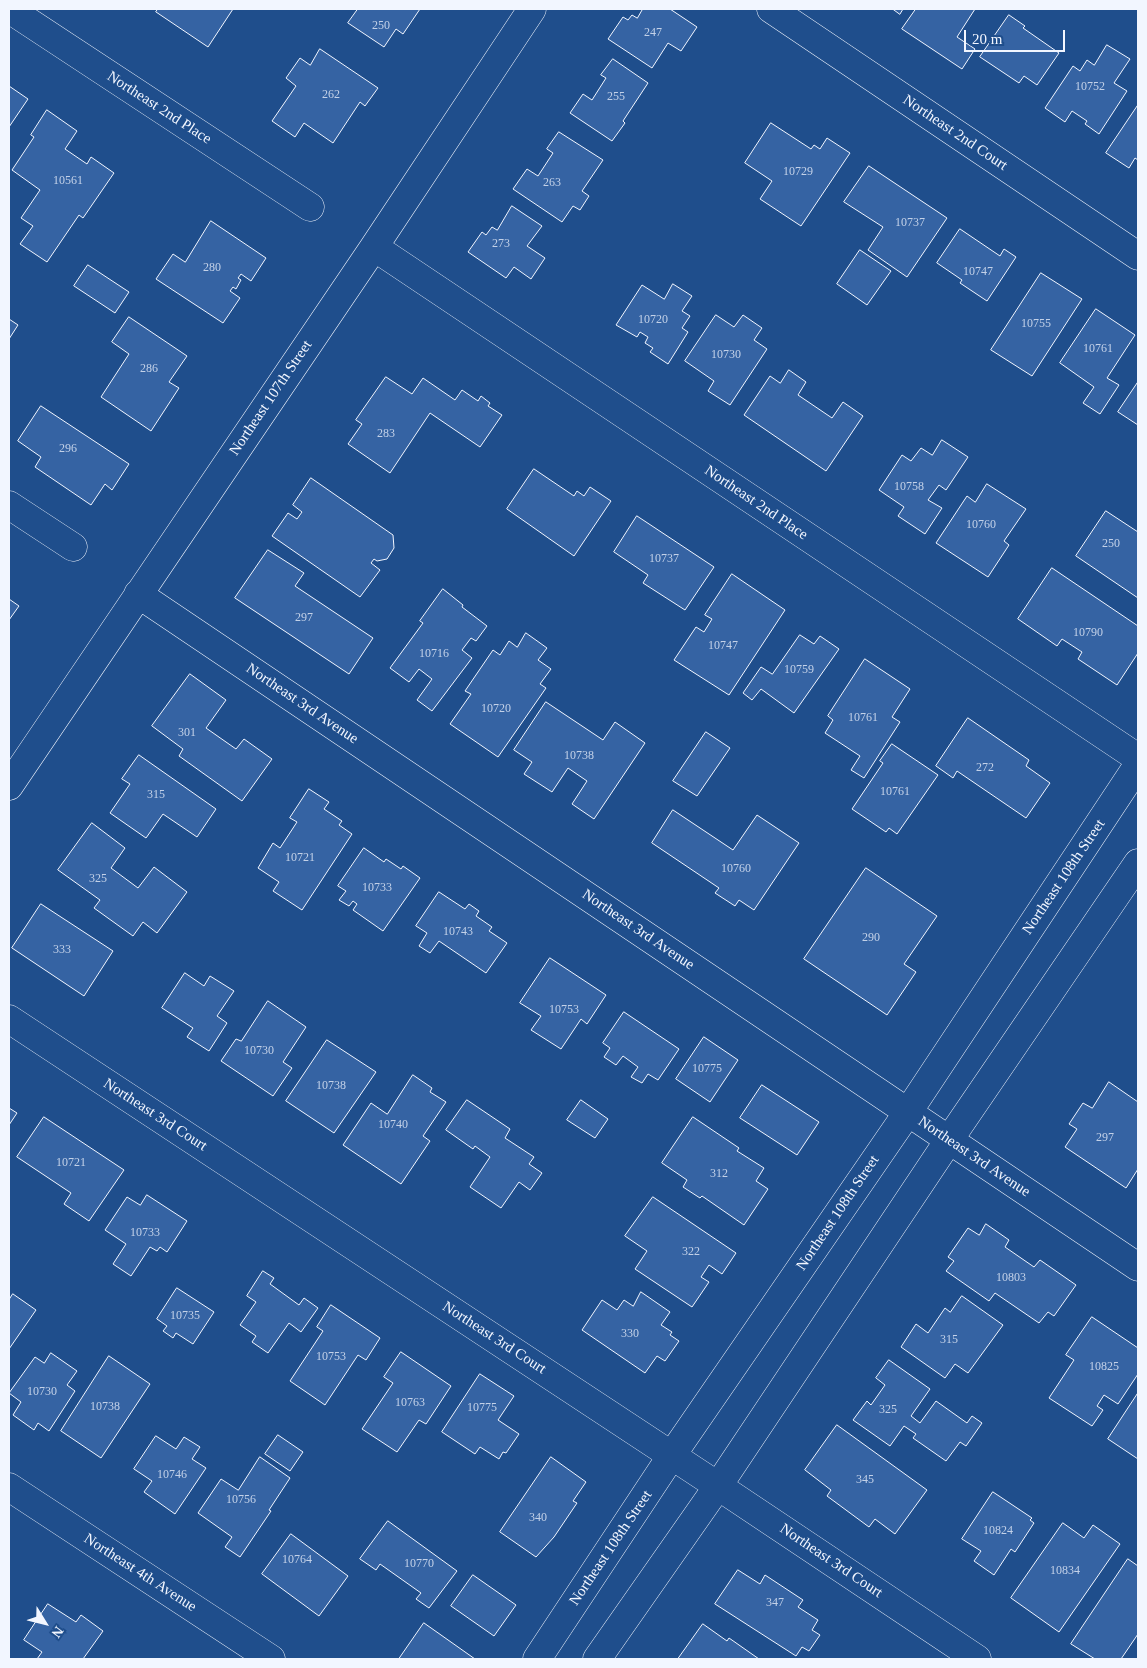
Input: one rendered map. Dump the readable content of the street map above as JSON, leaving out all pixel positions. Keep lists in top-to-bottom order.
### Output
{
  "streets": {
    "street": [
      "Northeast 2nd Place",
      "Northeast 2nd Court",
      "Northeast 107th Street",
      "Northeast 3rd Avenue",
      "Northeast 108th Street",
      "Northeast 3rd Court",
      "Northeast 4th Avenue"
    ]
  },
  "crossings": [
    ["Northeast 2nd Place", "Northeast 107th Street"],
    ["Northeast 107th Street", "Northeast 3rd Avenue"],
    ["Northeast 3rd Avenue", "Northeast 108th Street"],
    ["Northeast 108th Street", "Northeast 3rd Court"]
  ],
  "house_numbers": [
    "250",
    "247",
    "10752",
    "262",
    "255",
    "10729",
    "10561",
    "263",
    "10737",
    "273",
    "280",
    "10747",
    "10720",
    "10755",
    "10761",
    "10730",
    "286",
    "283",
    "296",
    "10758",
    "10760",
    "250",
    "10737",
    "297",
    "10790",
    "10747",
    "10716",
    "10759",
    "10720",
    "10761",
    "301",
    "10738",
    "272",
    "10761",
    "315",
    "10721",
    "10760",
    "325",
    "10733",
    "10743",
    "290",
    "333",
    "10753",
    "10730",
    "10775",
    "10738",
    "10740",
    "297",
    "10721",
    "312",
    "10733",
    "322",
    "10803",
    "10735",
    "330",
    "315",
    "10753",
    "10825",
    "10730",
    "10763",
    "10738",
    "10775",
    "325",
    "10746",
    "345",
    "10756",
    "340",
    "10824",
    "10764",
    "10770",
    "10834",
    "347"
  ],
  "scale_bar": "20 m",
  "north": "bottom right"
}
